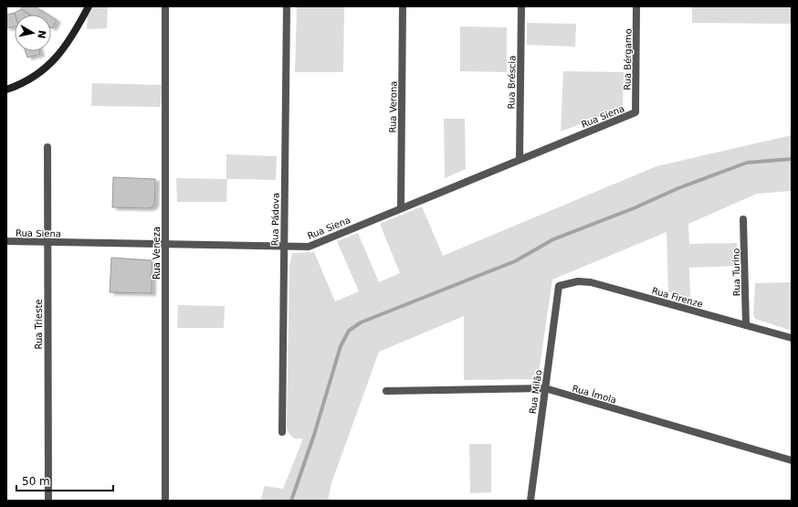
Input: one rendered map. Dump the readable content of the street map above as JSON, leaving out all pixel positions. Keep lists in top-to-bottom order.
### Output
{
  "streets": {
    "street": [
      "Rua Bérgamo",
      "Rua Bréscia",
      "Rua Verona",
      "Rua Siena",
      "Rua Pádova",
      "Rua Veneza",
      "Rua Turino",
      "Rua Firenze",
      "Rua Trieste",
      "Rua Milão",
      "Rua Ímola"
    ]
  },
  "crossings": [
    ["Rua Bérgamo", "Rua Siena"],
    ["Rua Bréscia", "Rua Siena"],
    ["Rua Verona", "Rua Siena"],
    ["Rua Siena", "Rua Pádova"],
    ["Rua Siena", "Rua Veneza"],
    ["Rua Siena", "Rua Trieste"],
    ["Rua Turino", "Rua Firenze"],
    ["Rua Firenze", "Rua Milão"],
    ["Rua Milão", "Rua Ímola"]
  ],
  "scale_bar": "50 m",
  "north": "right"
}
